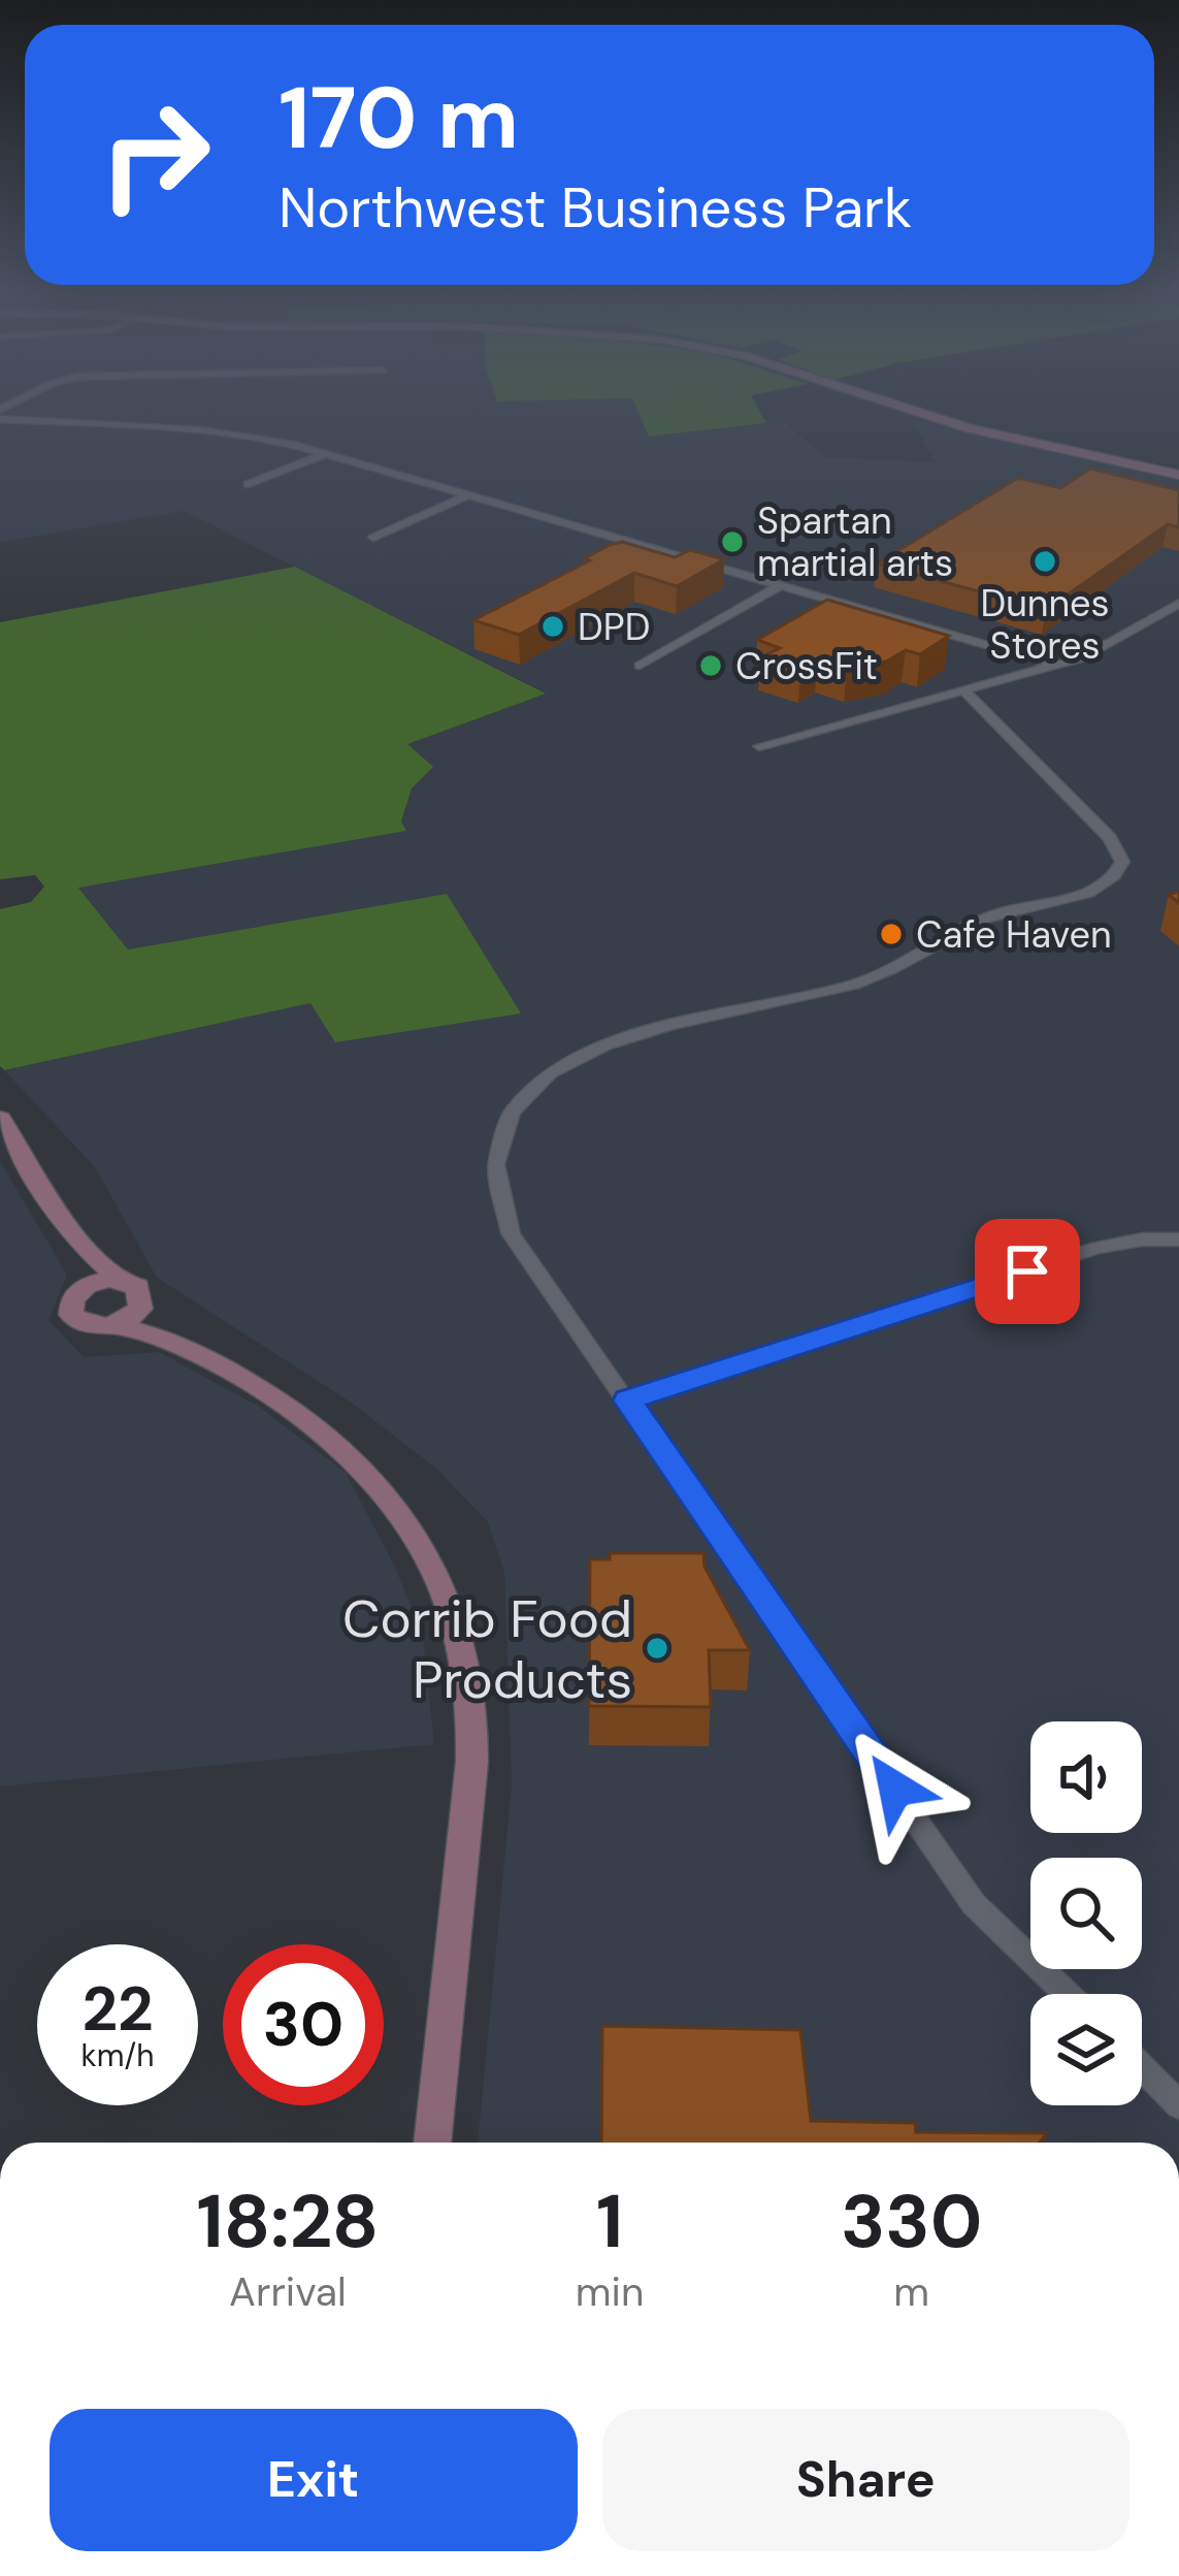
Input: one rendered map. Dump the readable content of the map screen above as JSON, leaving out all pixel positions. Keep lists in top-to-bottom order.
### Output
{
  "places": [
    "Spartan martial arts",
    "Dunnes Stores",
    "DPD",
    "CrossFit",
    "Cafe Haven",
    "Corrib Food Products"
  ],
  "page": {
    "turn": ["170 m", "Northwest Business Park"],
    "speed": "22 km/h",
    "limit": "30",
    "eta": [
      "18:28",
      "Arrival",
      "1",
      "min",
      "330",
      "m"
    ],
    "buttons": ["Exit", "Share"]
  }
}
